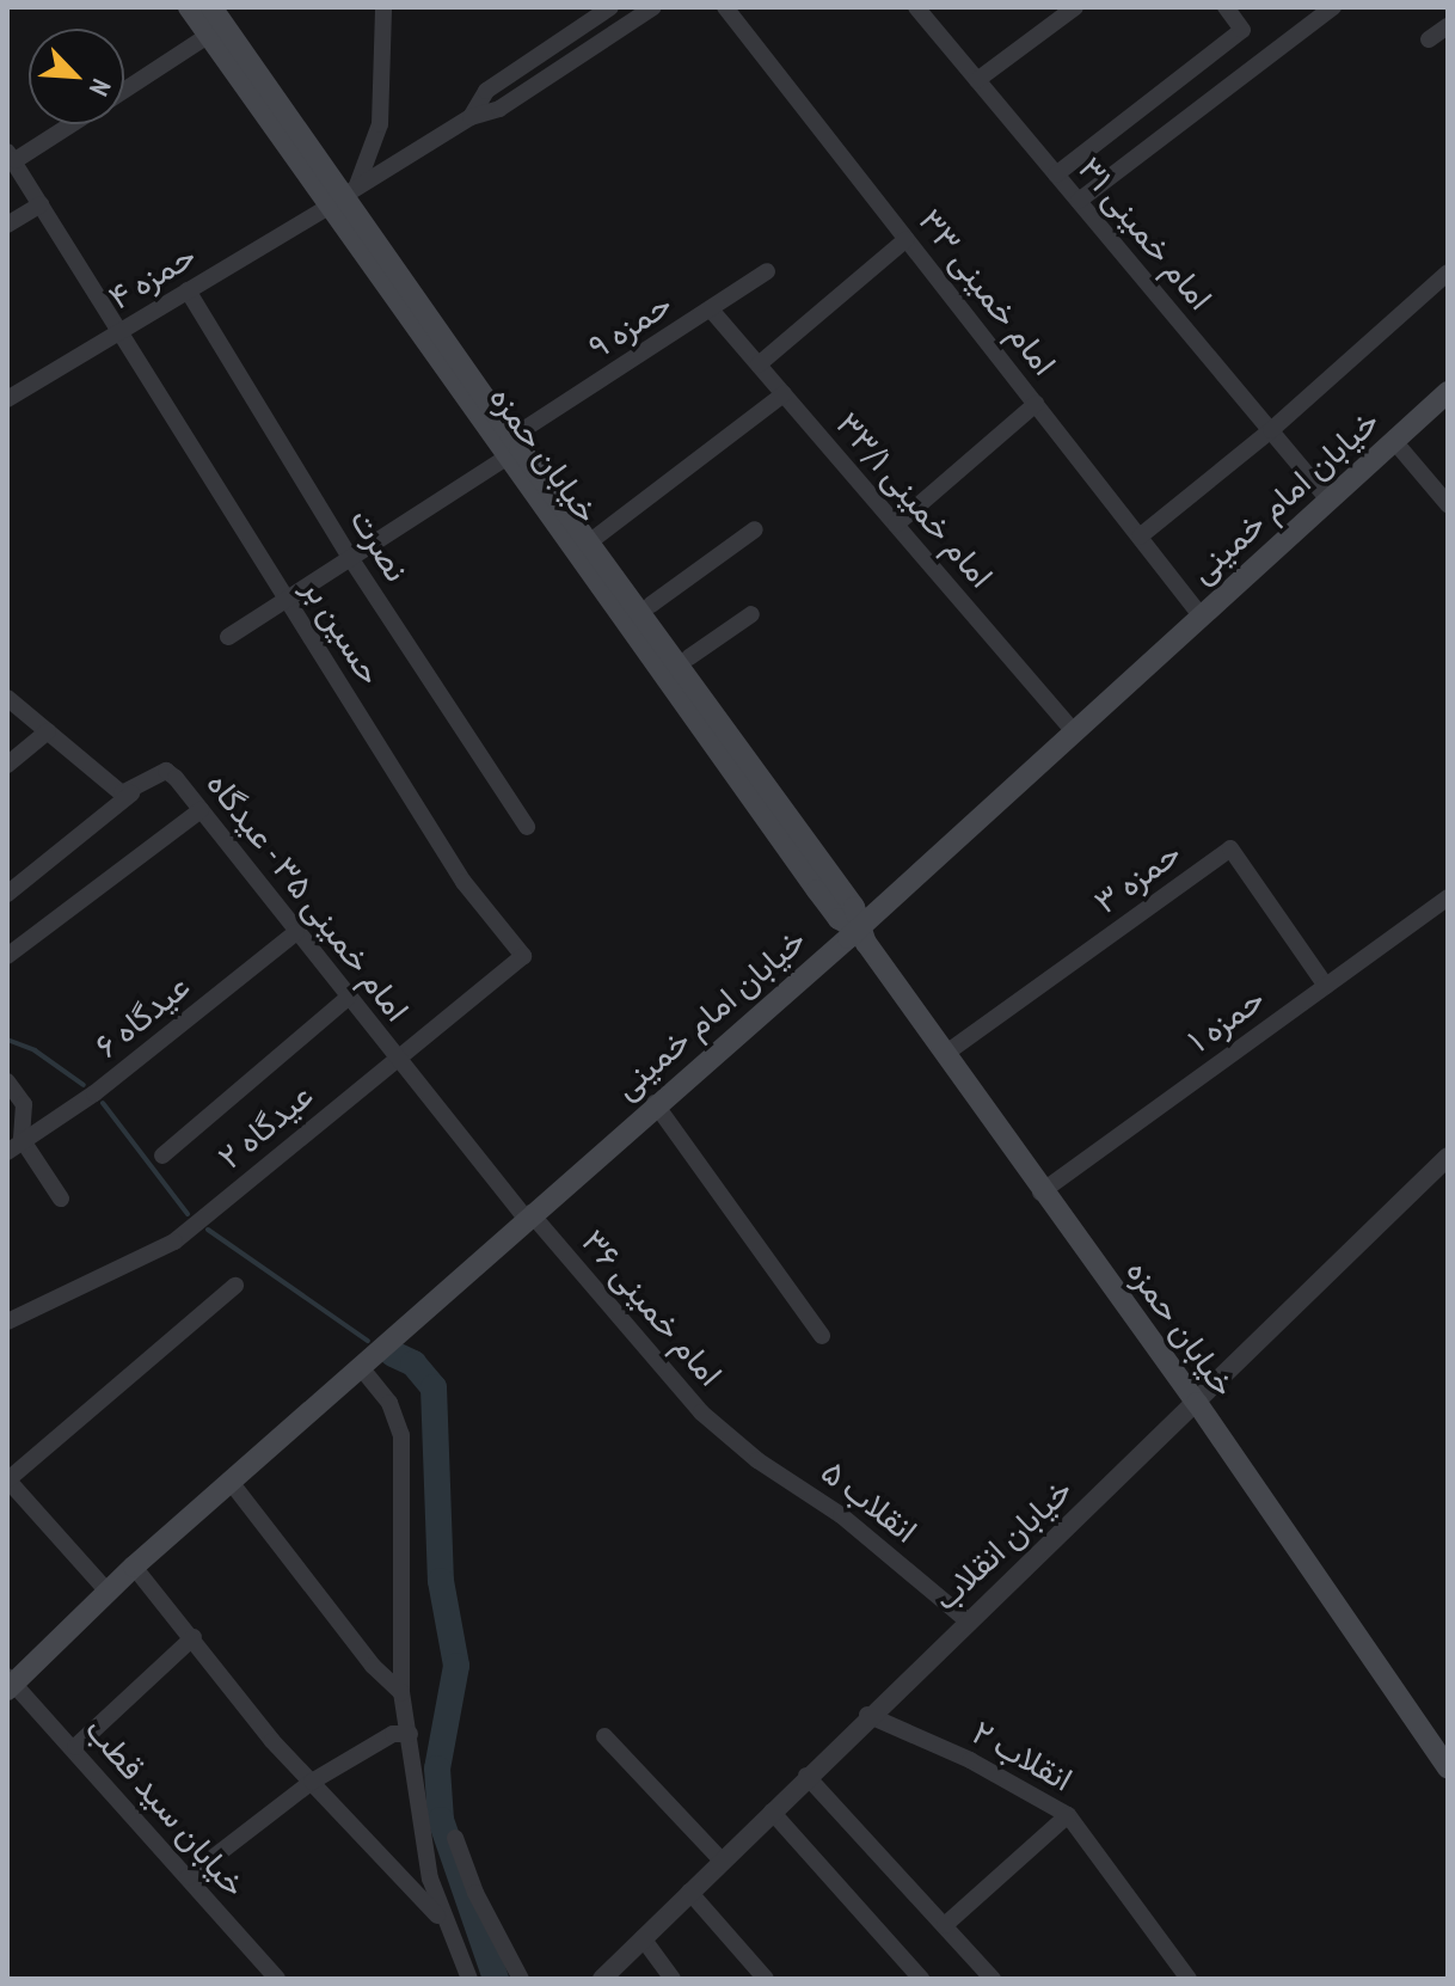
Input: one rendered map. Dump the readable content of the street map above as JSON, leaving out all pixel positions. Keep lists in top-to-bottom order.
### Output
{
  "streets": {
    "main road": ["خیابان حمزه", "خیابان امام خمینی"],
    "street": [
      "امام خمینی ۳۱",
      "حمزه ۴",
      "امام خمینی ۳۳",
      "حمزه ۹",
      "امام خمینی ۳۳/۱",
      "نصرت",
      "حسین بر",
      "حمزه ۳",
      "امام خمینی ۳۵ - عیدگاه",
      "عیدگاه ۶",
      "حمزه ۱",
      "عیدگاه ۲",
      "امام خمینی ۳۶",
      "انقلاب ۵",
      "خیابان انقلاب",
      "انقلاب ۲",
      "خیابان سید قطب"
    ]
  },
  "crossings": [
    ["امام خمینی ۳۱", "خیابان امام خمینی"],
    ["حمزه ۴", "خیابان حمزه"],
    ["حمزه ۴", "نصرت"],
    ["حمزه ۴", "حسین بر"],
    ["امام خمینی ۳۳", "خیابان امام خمینی"],
    ["حمزه ۹", "خیابان حمزه"],
    ["حمزه ۹", "امام خمینی ۳۳/۱"],
    ["حمزه ۹", "نصرت"],
    ["حمزه ۹", "حسین بر"],
    ["خیابان حمزه", "خیابان امام خمینی"],
    ["خیابان حمزه", "حمزه ۳"],
    ["خیابان حمزه", "حمزه ۱"],
    ["خیابان حمزه", "خیابان انقلاب"],
    ["خیابان امام خمینی", "امام خمینی ۳۳/۱"],
    ["خیابان امام خمینی", "امام خمینی ۳۵ - عیدگاه"],
    ["خیابان امام خمینی", "امام خمینی ۳۶"],
    ["خیابان امام خمینی", "خیابان سید قطب"],
    ["حسین بر", "عیدگاه ۲"],
    ["حمزه ۳", "حمزه ۱"],
    ["امام خمینی ۳۵ - عیدگاه", "عیدگاه ۶"],
    ["امام خمینی ۳۵ - عیدگاه", "عیدگاه ۲"],
    ["امام خمینی ۳۵ - عیدگاه", "امام خمینی ۳۶"],
    ["امام خمینی ۳۶", "انقلاب ۵"],
    ["انقلاب ۵", "خیابان انقلاب"],
    ["خیابان انقلاب", "انقلاب ۲"]
  ],
  "north": "bottom right"
}
